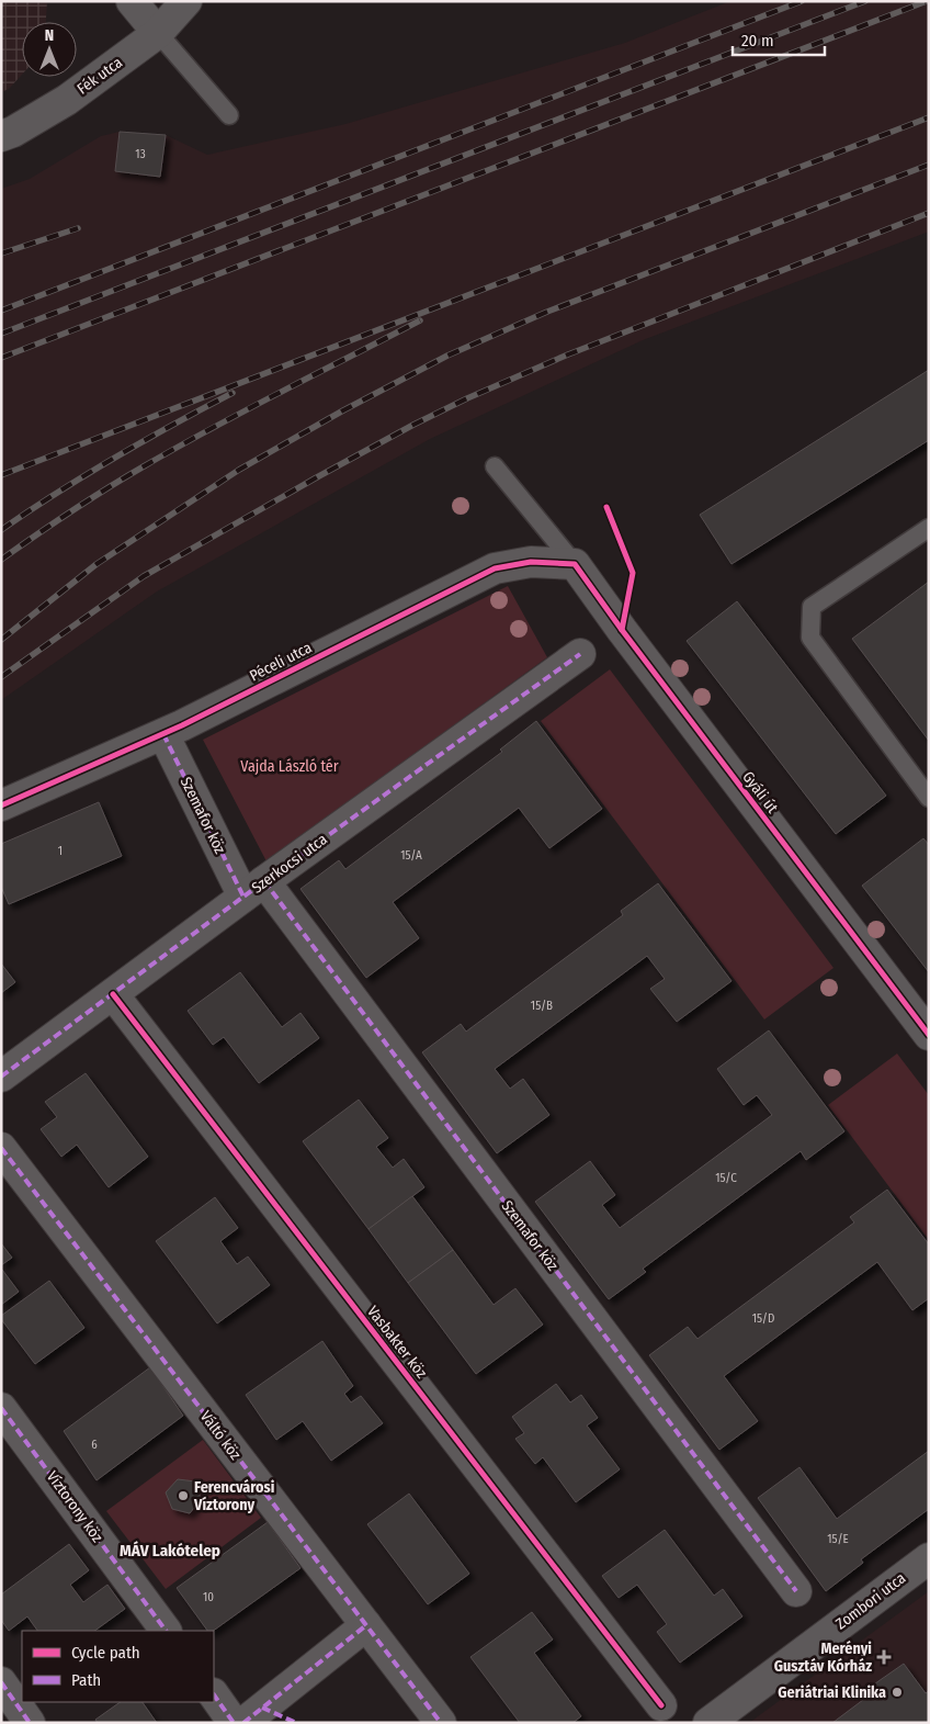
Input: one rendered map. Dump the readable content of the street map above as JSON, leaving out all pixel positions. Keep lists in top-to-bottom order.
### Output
{
  "streets": {
    "street": [
      "Fék utca",
      "Péceli utca",
      "Gyáli út",
      "Szemafor köz",
      "Szerkocsi utca",
      "Vasbakter köz",
      "Váltó köz",
      "Víztorony köz",
      "Zombori utca"
    ]
  },
  "crossings": [
    ["Péceli utca", "Gyáli út"],
    ["Péceli utca", "Szemafor köz"],
    ["Szemafor köz", "Szerkocsi utca"],
    ["Szerkocsi utca", "Vasbakter köz"]
  ],
  "districts": ["MÁV Lakótelep"],
  "parks": ["Vajda László tér"],
  "places": {
    "other": ["Ferencvárosi Víztorony", "Geriátriai Klinika"],
    "health": ["Merényi Gusztáv Kórház"]
  },
  "house_numbers": [
    "13",
    "1",
    "15/A",
    "15/B",
    "15/C",
    "15/D",
    "6",
    "15/E",
    "10"
  ],
  "legend": ["Cycle path", "Path"],
  "scale_bar": "20 m",
  "north": "top"
}
